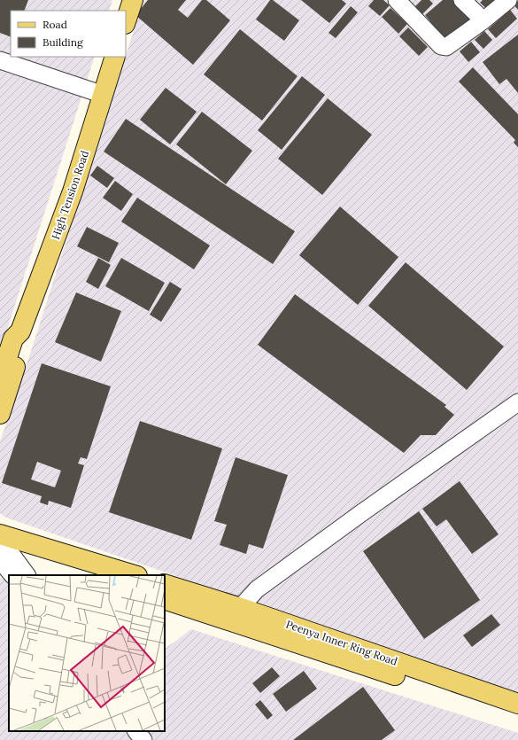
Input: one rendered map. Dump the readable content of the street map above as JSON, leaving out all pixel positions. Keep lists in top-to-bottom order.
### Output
{
  "streets": {
    "main road": ["High Tension Road", "Peenya Inner Ring Road"]
  },
  "legend": ["Road", "Building"]
}
